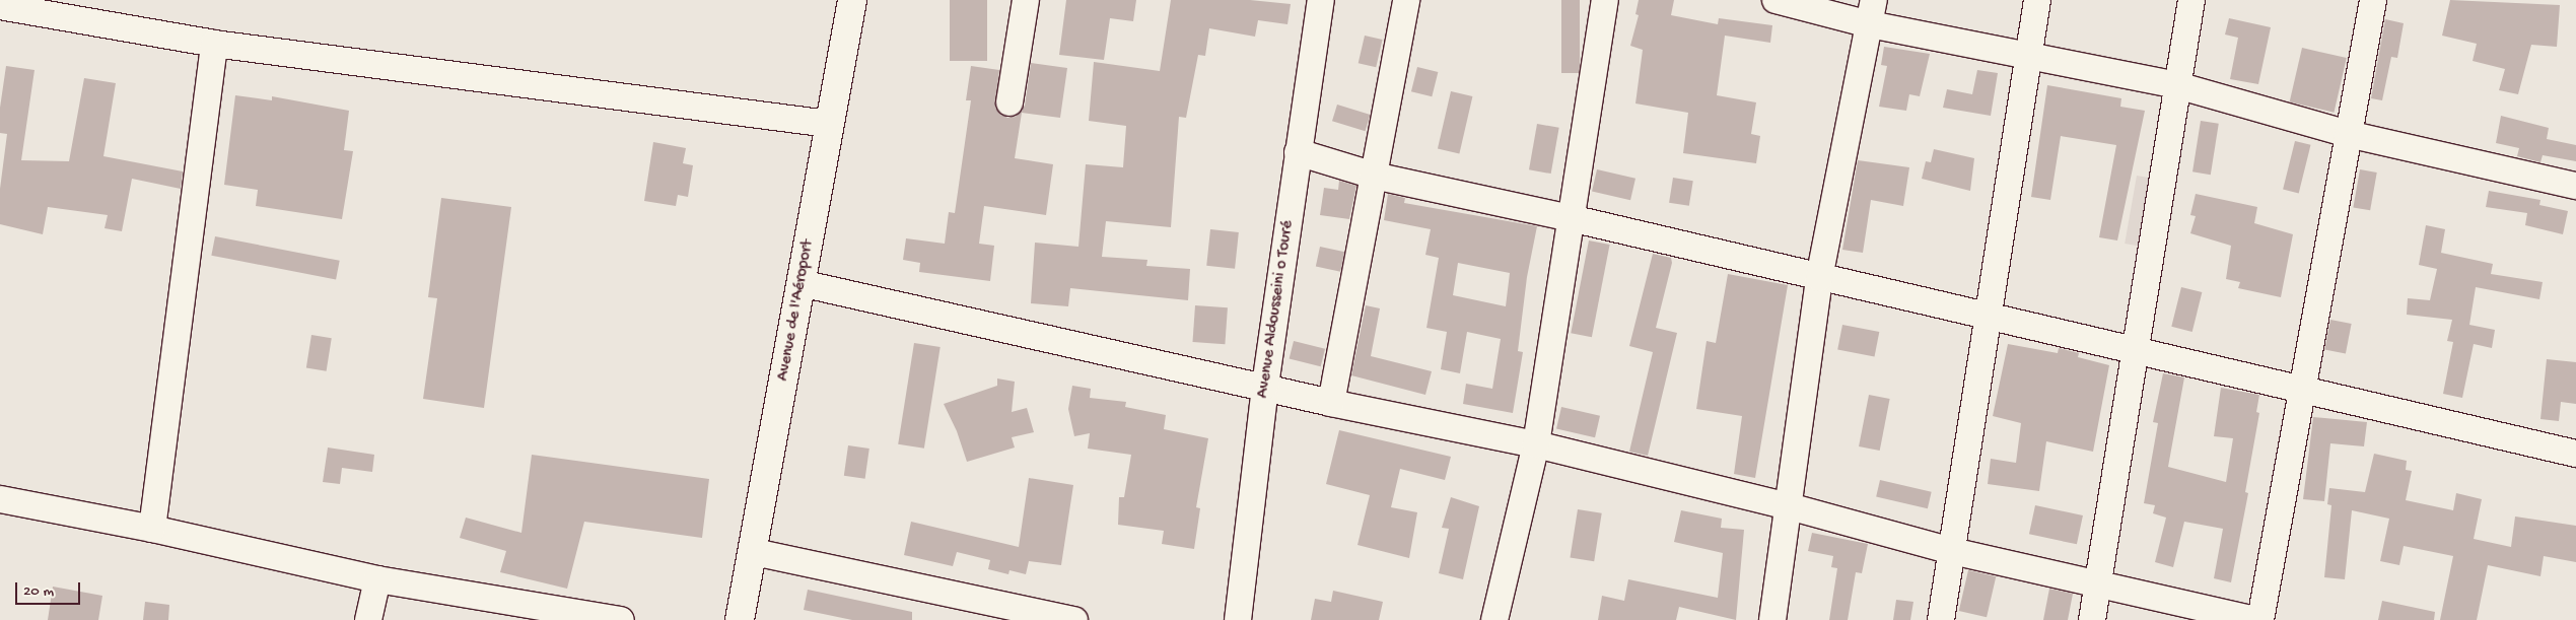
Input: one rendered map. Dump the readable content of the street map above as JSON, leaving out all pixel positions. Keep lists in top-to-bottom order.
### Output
{
  "streets": {
    "main road": ["Avenue de l'Aéroport"],
    "street": ["Avenue Aldousseini o Touré"]
  },
  "scale_bar": "20 m"
}
